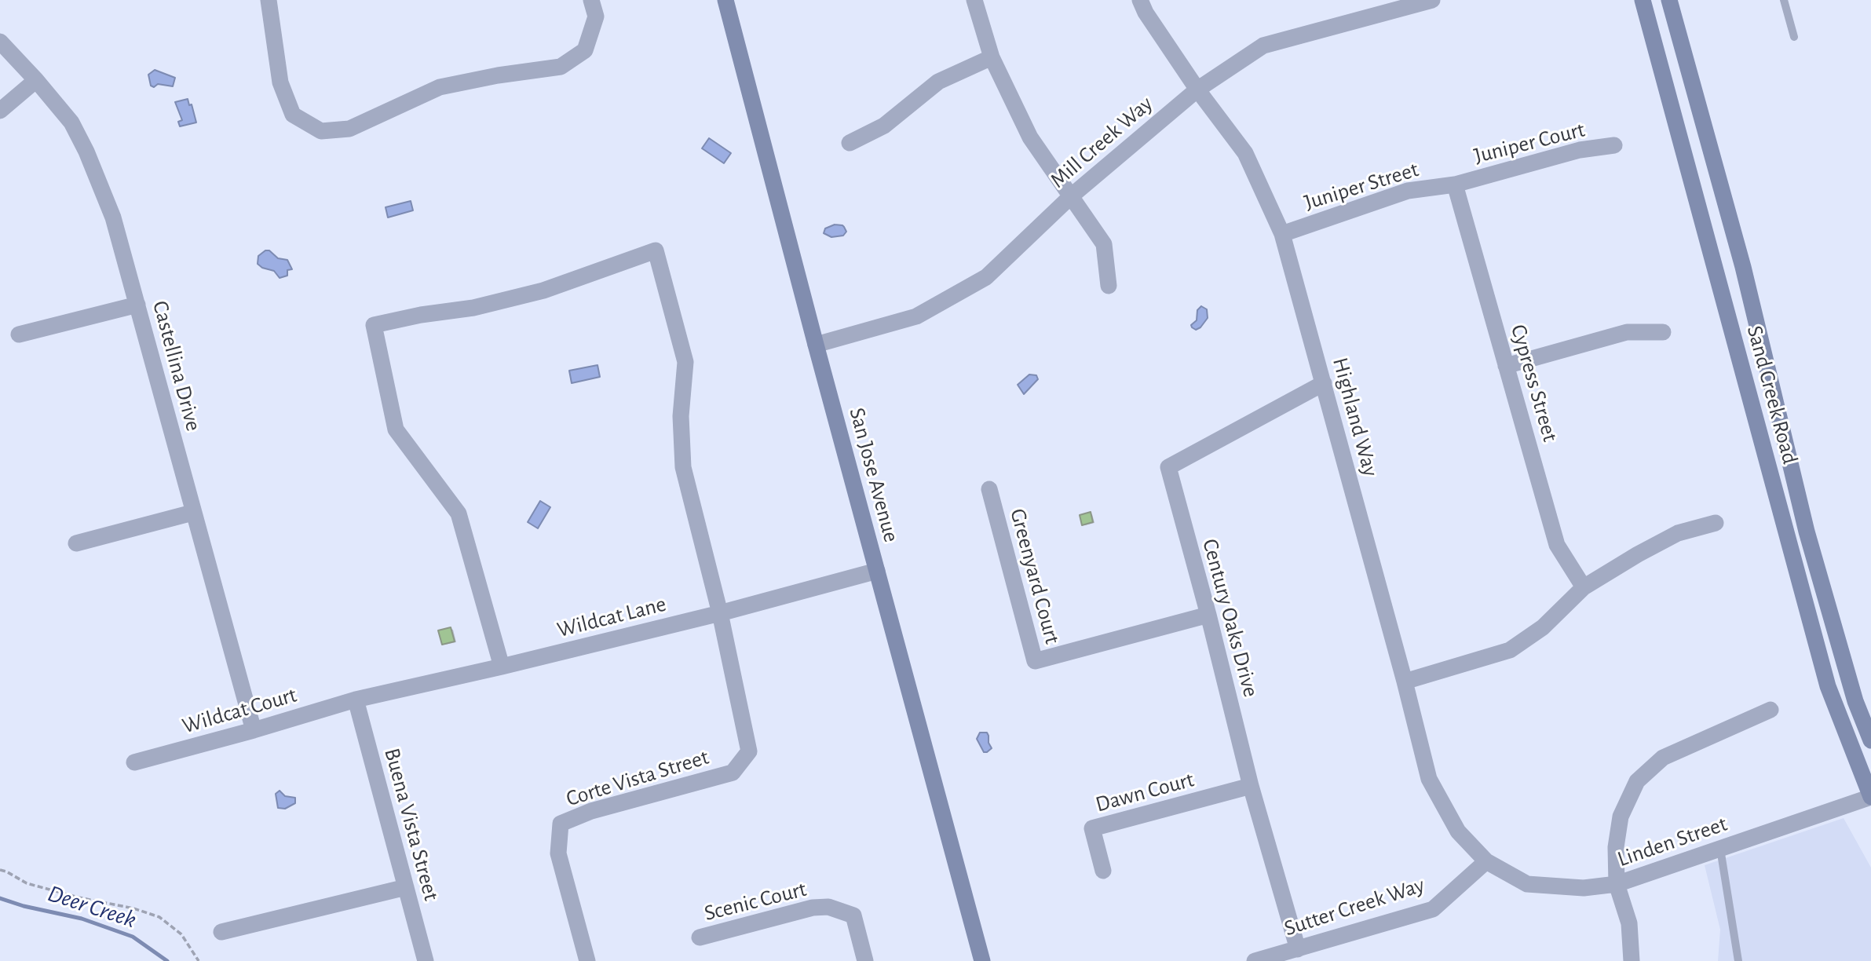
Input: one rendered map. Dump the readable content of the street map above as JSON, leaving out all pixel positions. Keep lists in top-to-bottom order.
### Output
{
  "streets": {
    "main road": ["Sand Creek Road", "San Jose Avenue"],
    "street": [
      "Mill Creek Way",
      "Juniper Court",
      "Juniper Street",
      "Castellina Drive",
      "Cypress Street",
      "Highland Way",
      "Greenyard Court",
      "Wildcat Lane",
      "Century Oaks Drive",
      "Wildcat Court",
      "Corte Vista Street",
      "Dawn Court",
      "Buena Vista Street",
      "Linden Street",
      "Scenic Court",
      "Sutter Creek Way"
    ]
  },
  "crossings": [
    ["Mill Creek Way", "Highland Way"],
    ["Mill Creek Way", "San Jose Avenue"],
    ["Juniper Court", "Juniper Street"],
    ["Juniper Court", "Cypress Street"],
    ["Juniper Street", "Cypress Street"],
    ["Juniper Street", "Highland Way"],
    ["Castellina Drive", "Wildcat Court"],
    ["Sand Creek Road", "Linden Street"],
    ["Highland Way", "Century Oaks Drive"],
    ["Highland Way", "Linden Street"],
    ["Highland Way", "Sutter Creek Way"],
    ["San Jose Avenue", "Wildcat Lane"],
    ["Greenyard Court", "Century Oaks Drive"],
    ["Wildcat Lane", "Wildcat Court"],
    ["Wildcat Lane", "Corte Vista Street"],
    ["Wildcat Lane", "Buena Vista Street"],
    ["Century Oaks Drive", "Dawn Court"],
    ["Century Oaks Drive", "Sutter Creek Way"],
    ["Wildcat Court", "Buena Vista Street"],
    ["Linden Street", "Sutter Creek Way"]
  ],
  "water": ["Deer Creek"]
}
